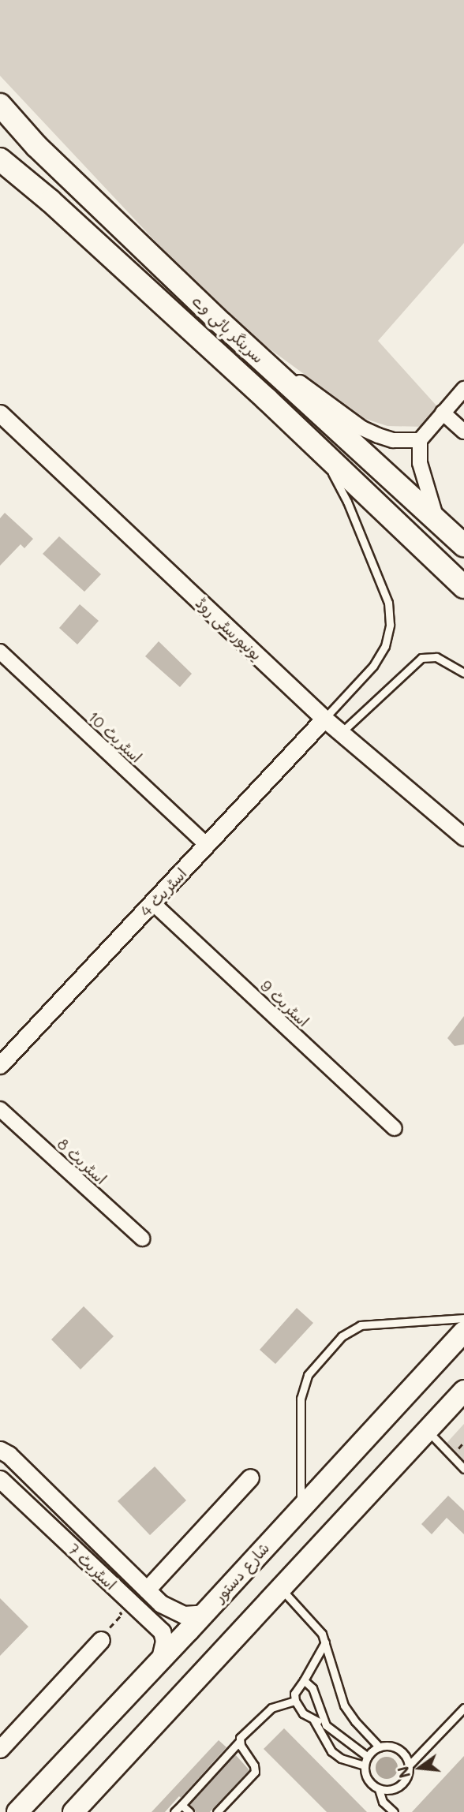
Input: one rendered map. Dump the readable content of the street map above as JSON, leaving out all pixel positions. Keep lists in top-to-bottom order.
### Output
{
  "streets": {
    "highway": ["سرینگر ہائی وے"],
    "main road": ["شارع دستور"],
    "street": [
      "یونیورسٹی روڈ",
      "اسٹریٹ 10",
      "اسٹریٹ 4",
      "اسٹریٹ 9",
      "اسٹریٹ 8",
      "اسٹریٹ 7"
    ]
  },
  "crossings": [
    ["یونیورسٹی روڈ", "اسٹریٹ 4"],
    ["اسٹریٹ 10", "اسٹریٹ 4"],
    ["اسٹریٹ 4", "اسٹریٹ 9"],
    ["اسٹریٹ 7", "شارع دستور"]
  ],
  "north": "left"
}
